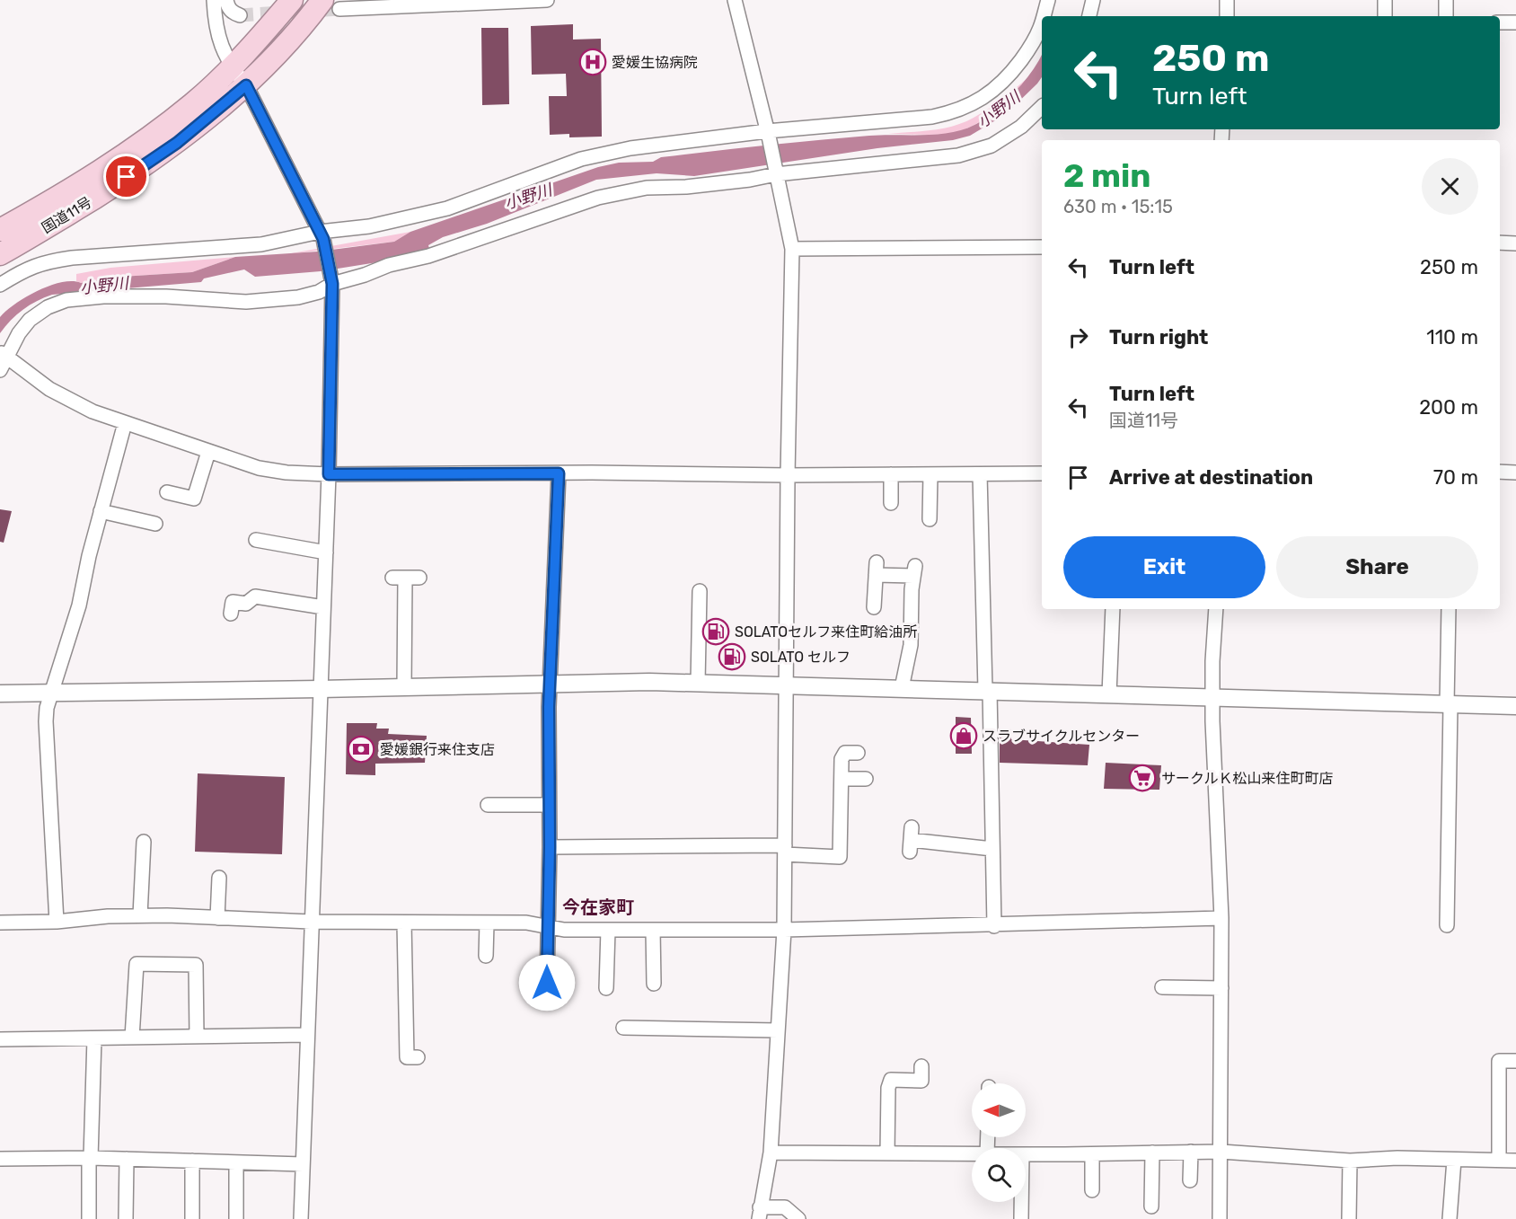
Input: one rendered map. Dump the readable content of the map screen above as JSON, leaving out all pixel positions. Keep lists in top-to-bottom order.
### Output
{
  "streets": {
    "highway": ["国道11号"]
  },
  "districts": ["今在家町"],
  "water": ["小野川"],
  "places": {
    "hospital": ["愛媛生協病院"],
    "fuel station": ["SOLATOセルフ来住町給油所", "SOLATO セルフ"],
    "shop": ["スラブサイクルセンター"],
    "bank": ["愛媛銀行来住支店"],
    "supermarket": ["サークルＫ松山来住町町店"]
  },
  "north": "left",
  "page": {
    "turn": ["250 m", "Turn left"],
    "heading": ["2 min", "630 m · 15:15"],
    "list": [
      {
        "name": "Turn left",
        "value": "250 m"
      },
      {
        "name": "Turn right",
        "value": "110 m"
      },
      {
        "name": "Turn left",
        "note": "国道11号",
        "value": "200 m"
      },
      {
        "name": "Arrive at destination",
        "value": "70 m"
      }
    ],
    "buttons": ["Exit", "Share"]
  }
}
